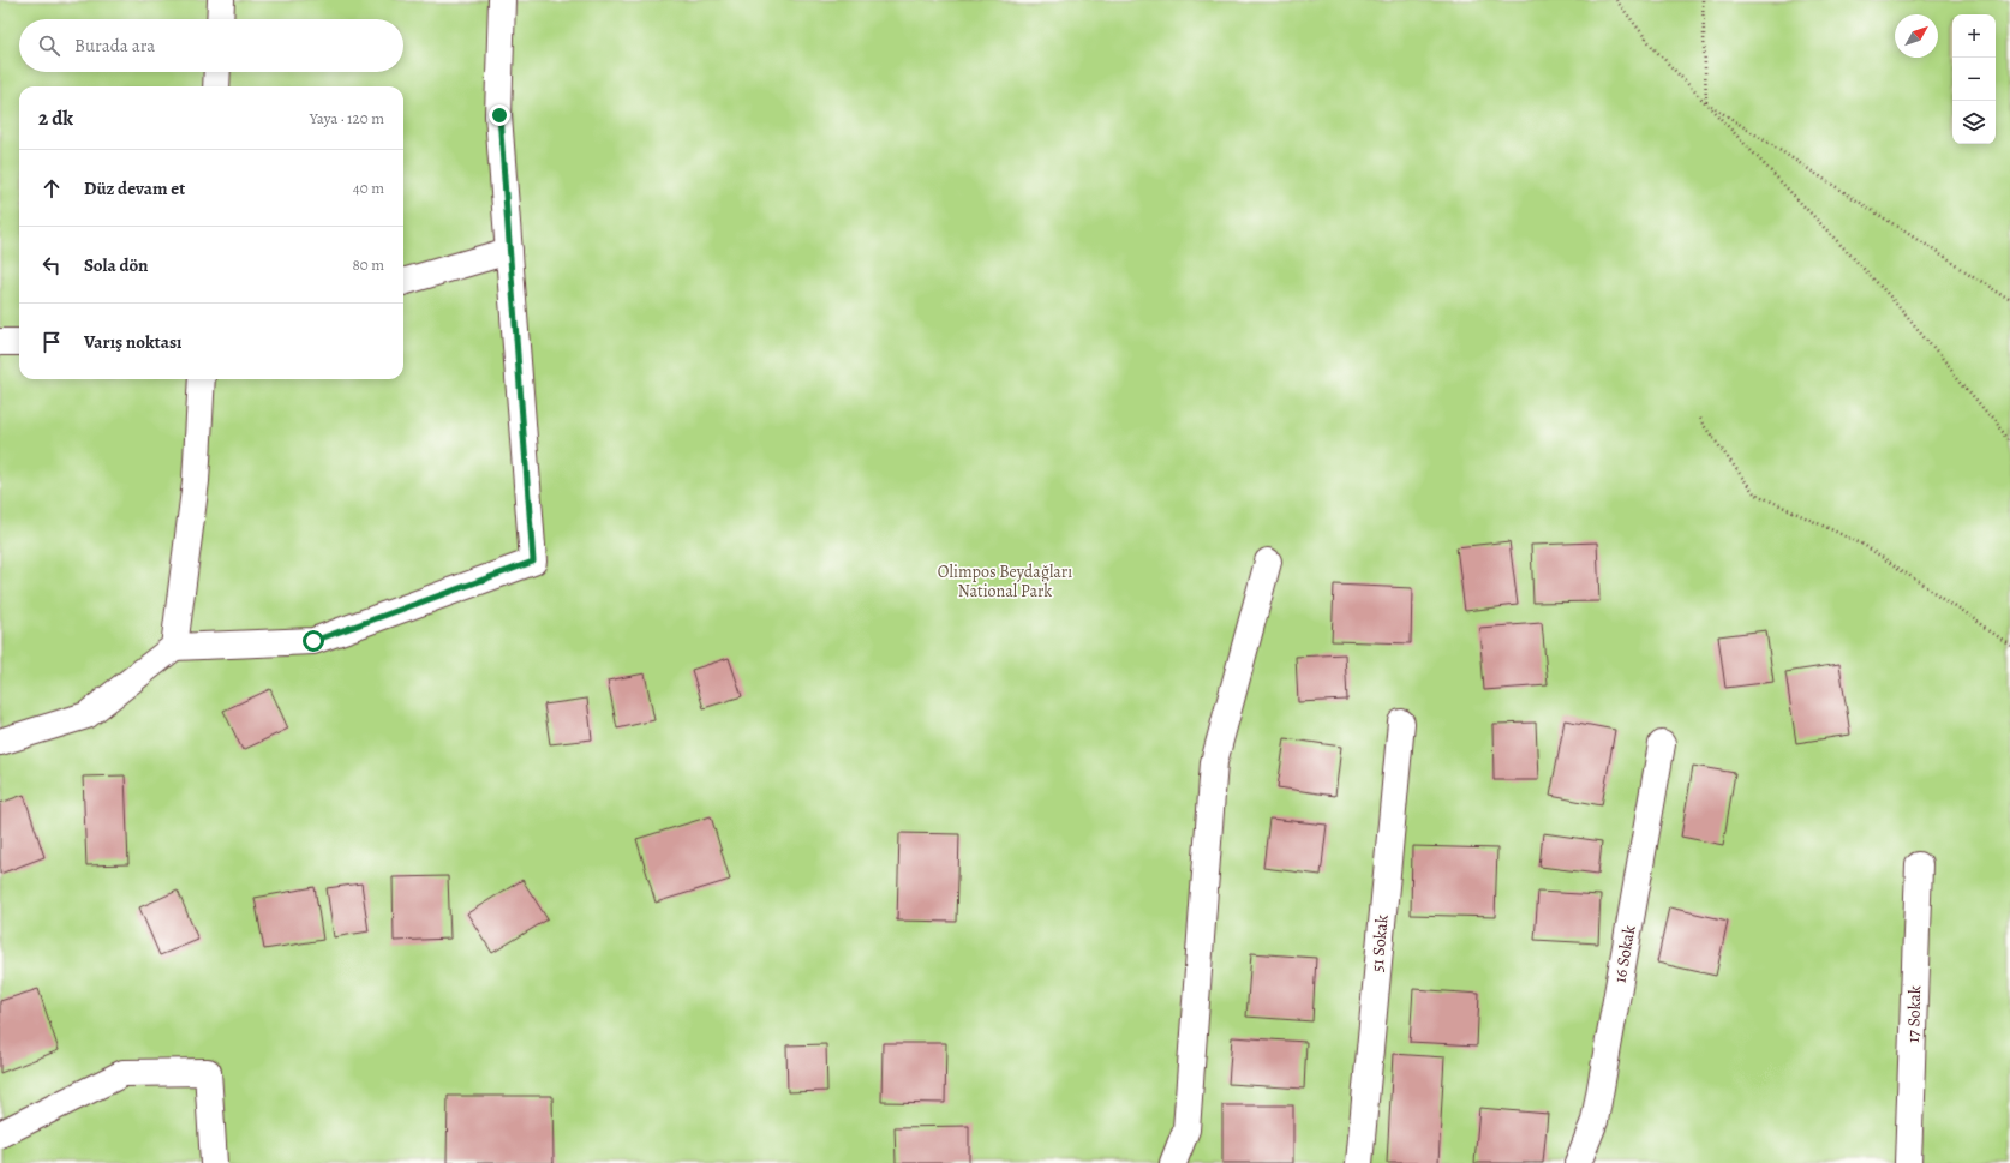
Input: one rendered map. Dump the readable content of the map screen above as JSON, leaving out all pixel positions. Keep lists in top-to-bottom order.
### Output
{
  "streets": {
    "street": ["51 Sokak", "16 Sokak", "17 Sokak"]
  },
  "parks": ["Olimpos Beydağları National Park"],
  "north": "top right",
  "page": {
    "map_buttons": ["+", "−"],
    "search": "Burada ara",
    "heading": ["2 dk", "Yaya · 120 m"],
    "list": [
      ["Düz devam et", "40 m"],
      ["Sola dön", "80 m"],
      "Varış noktası"
    ]
  }
}
